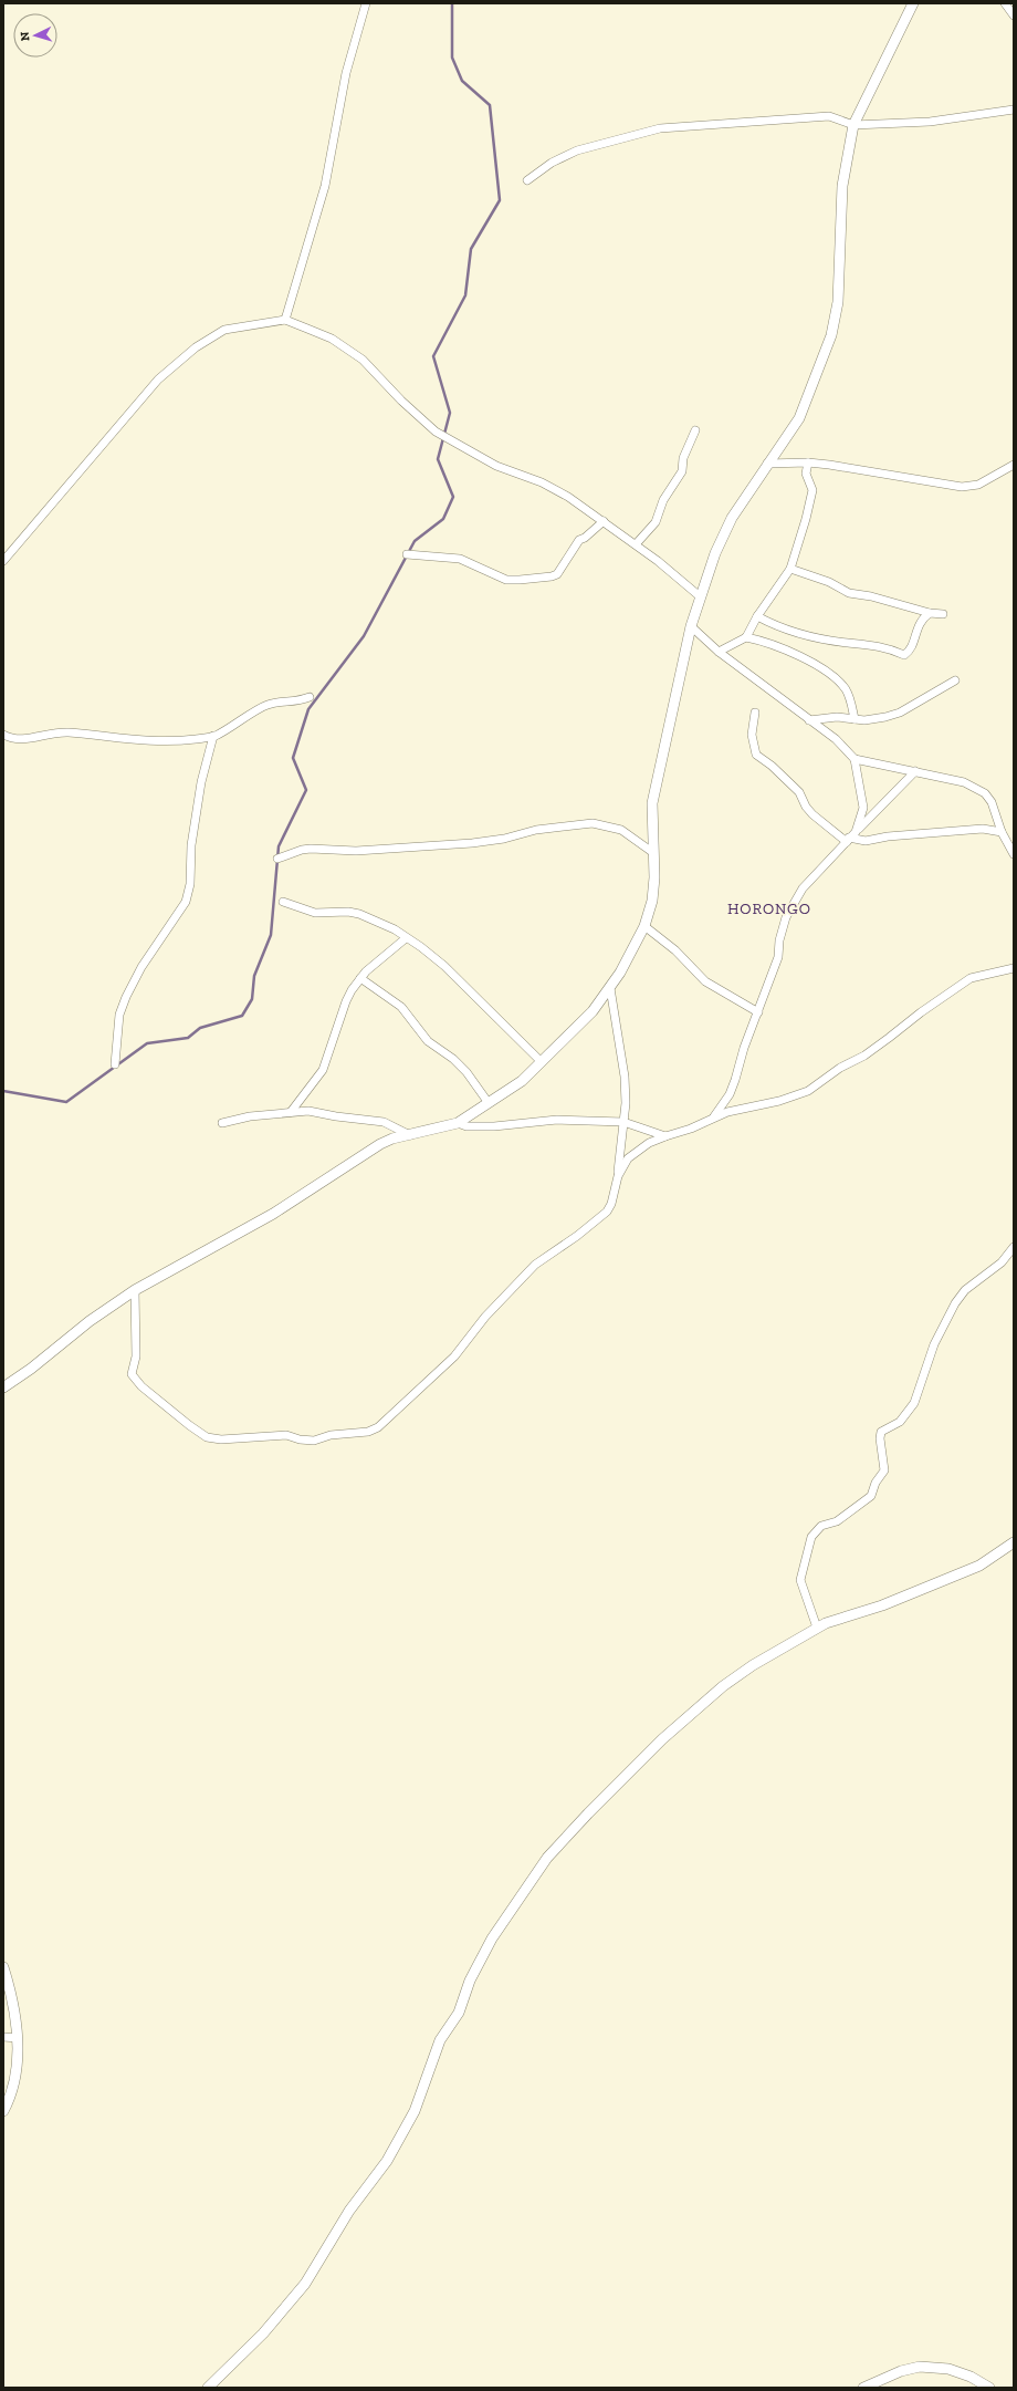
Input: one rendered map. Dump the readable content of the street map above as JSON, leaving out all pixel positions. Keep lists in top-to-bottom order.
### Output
{
  "districts": ["HORONGO"],
  "north": "left"
}
